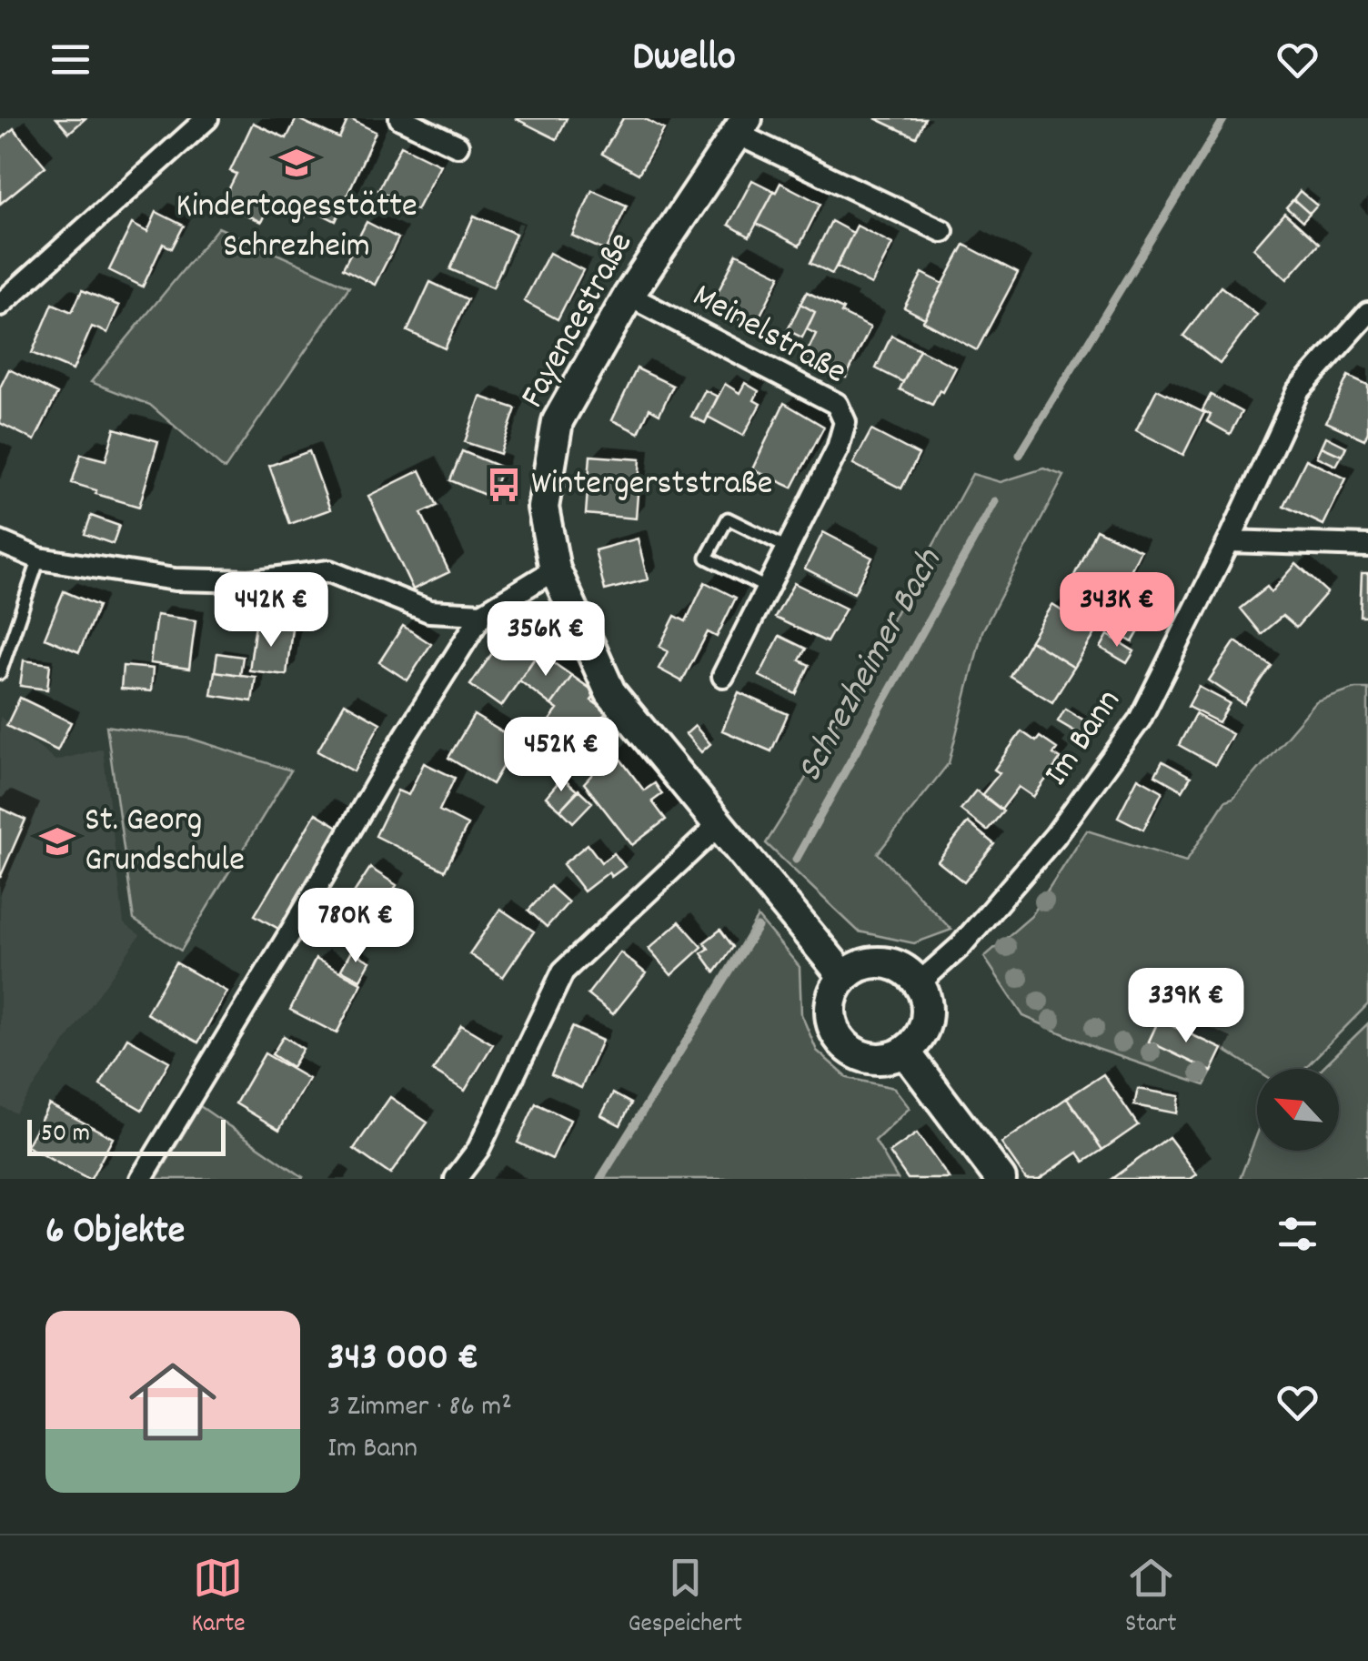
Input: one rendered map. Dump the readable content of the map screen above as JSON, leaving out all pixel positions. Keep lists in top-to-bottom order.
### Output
{
  "streets": {
    "street": ["Fayencestraße", "Meinelstraße", "Im Bann"]
  },
  "crossings": [
    ["Fayencestraße", "Meinelstraße"],
    ["Fayencestraße", "Im Bann"]
  ],
  "water": ["Schrezheimer Bach"],
  "places": {
    "school or university": ["Kindertagesstätte Schrezheim", "St. Georg Grundschule"],
    "bus stop": ["Wintergerststraße"]
  },
  "scale_bar": "50 m",
  "north": "top left",
  "page": {
    "header": "Dwello",
    "price": [
      "442K €",
      "343K €",
      "356K €",
      "452K €",
      "780K €",
      "339K €"
    ],
    "scale": "50 m",
    "heading": "6 Objekte",
    "list": [
      {
        "name": "343 000 €",
        "note": "3 Zimmer · 86 m² · Im Bann"
      }
    ],
    "tabs": ["Karte", "Gespeichert", "Start"]
  }
}
